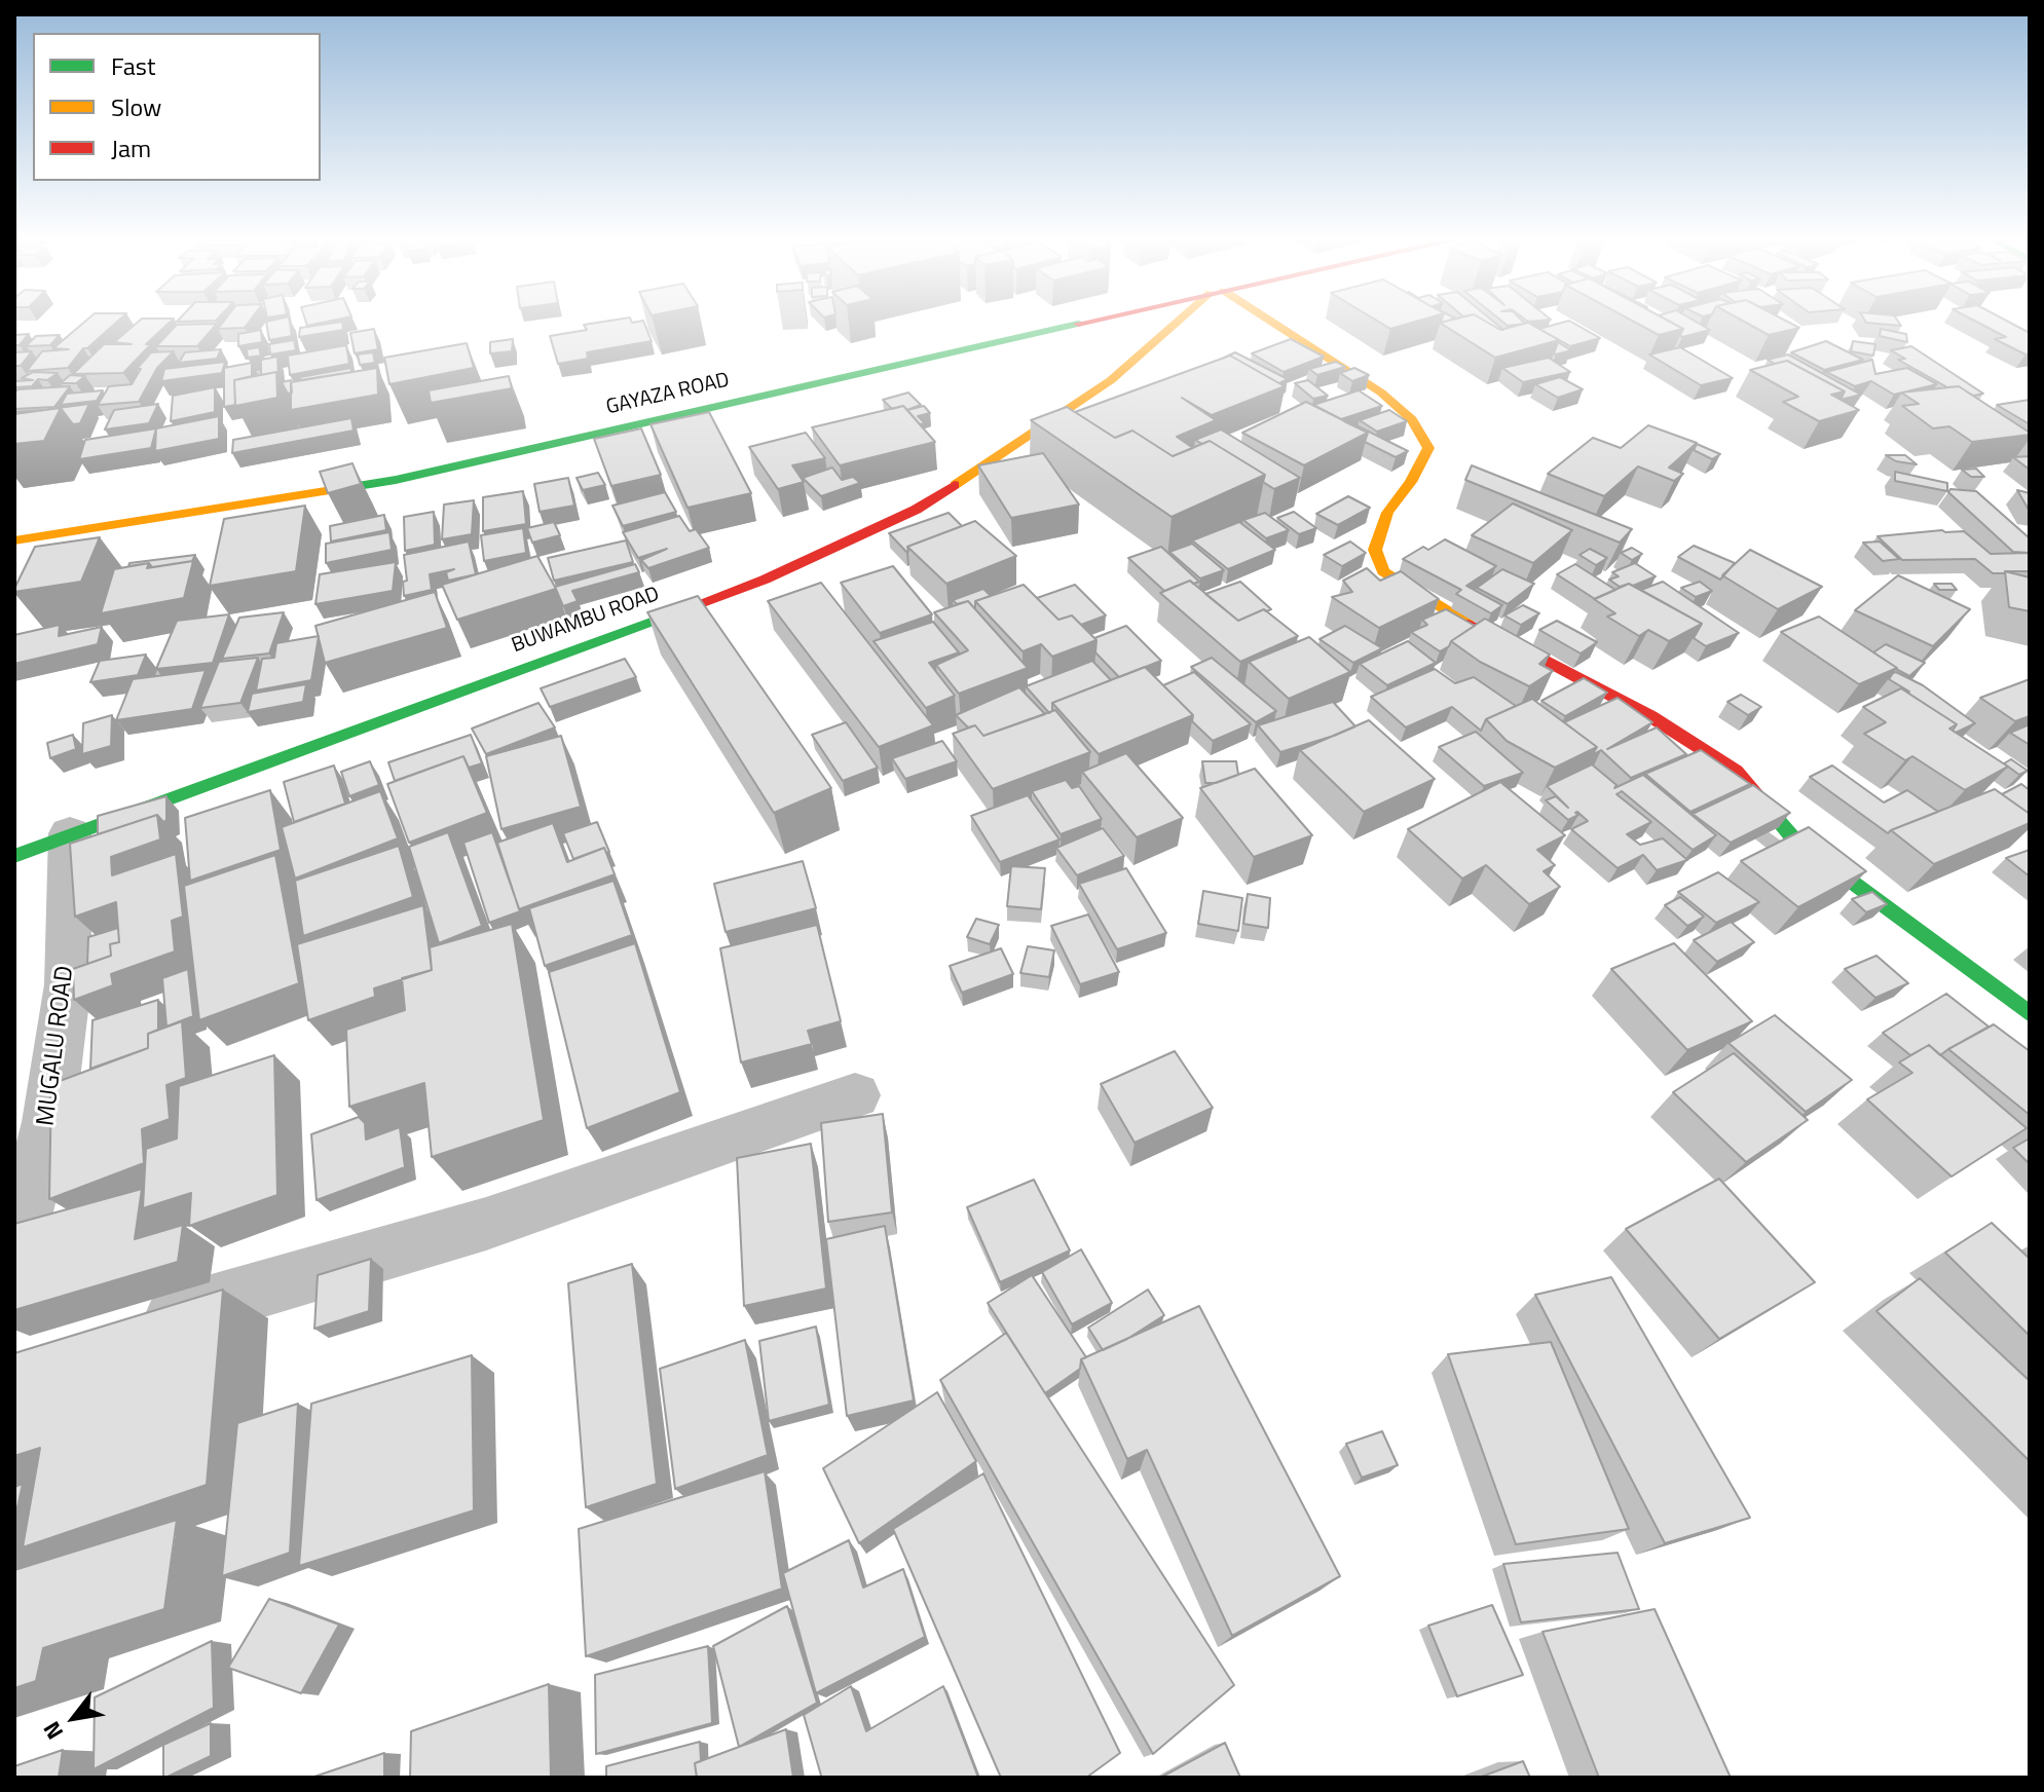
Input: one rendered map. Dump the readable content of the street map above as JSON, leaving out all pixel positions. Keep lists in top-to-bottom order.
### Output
{
  "streets": {
    "street": ["GAYAZA ROAD", "BUWAMBU ROAD", "MUGALU ROAD"]
  },
  "crossings": [
    ["BUWAMBU ROAD", "MUGALU ROAD"]
  ],
  "legend": ["Fast", "Slow", "Jam"],
  "north": "bottom left"
}
